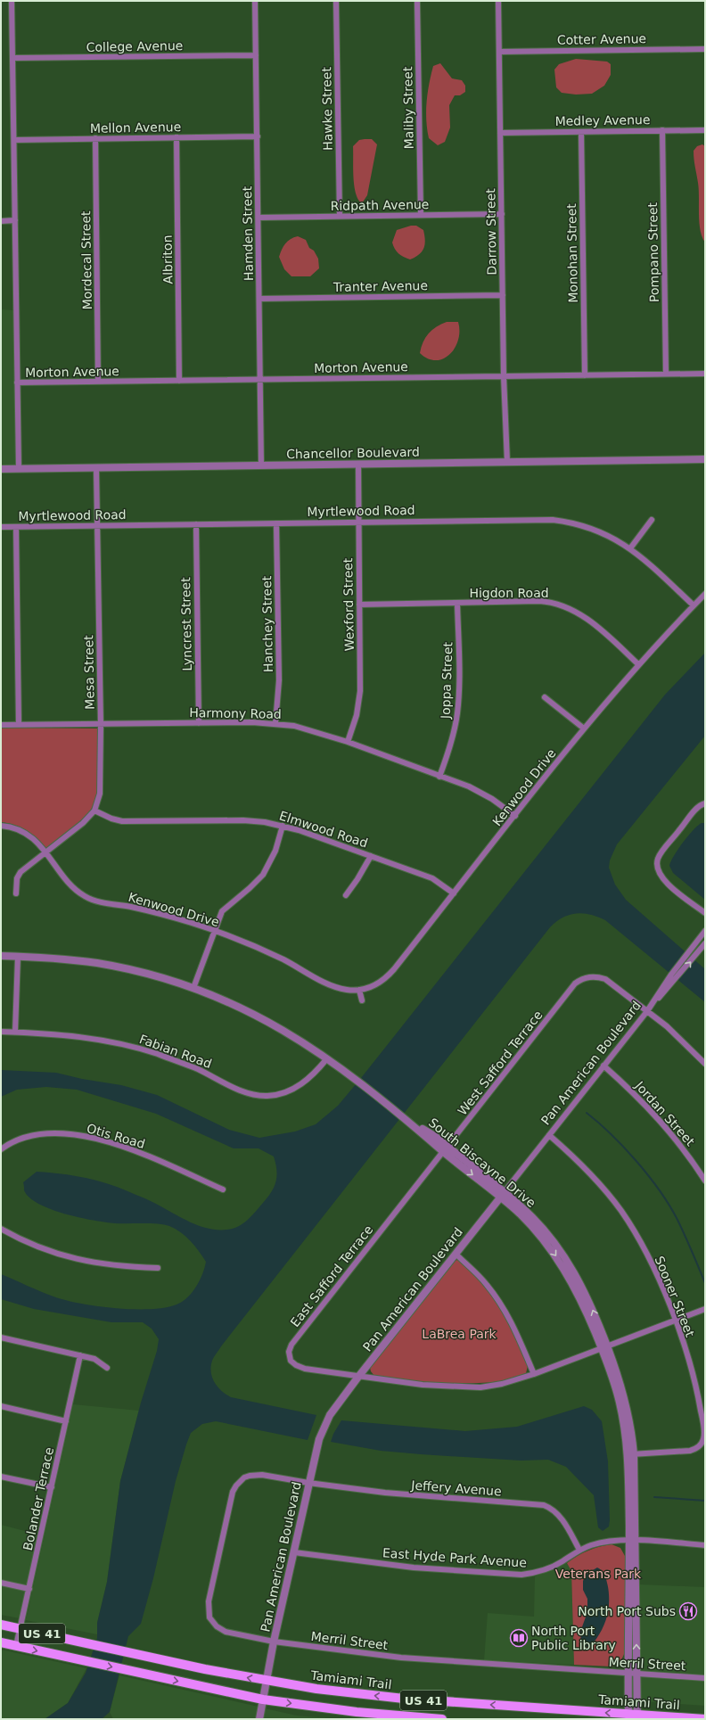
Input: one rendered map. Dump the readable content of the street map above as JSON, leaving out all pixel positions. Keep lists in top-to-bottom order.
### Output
{
  "streets": {
    "main road": ["US 41", "Tamiami Trail"],
    "street": [
      "Cotter Avenue",
      "College Avenue",
      "Maliby Street",
      "Hawke Street",
      "Medley Avenue",
      "Mellon Avenue",
      "Ridpath Avenue",
      "Darrow Street",
      "Hamden Street",
      "Pompano Street",
      "Monohan Street",
      "Albriton",
      "Mordecal Street",
      "Tranter Avenue",
      "Morton Avenue",
      "Chancellor Boulevard",
      "Myrtlewood Road",
      "Higdon Road",
      "Wexford Street",
      "Lyncrest Street",
      "Hanchey Street",
      "Mesa Street",
      "Joppa Street",
      "Harmony Road",
      "Kenwood Drive",
      "Elmwood Road",
      "Fabian Road",
      "West Safford Terrace",
      "Pan American Boulevard",
      "Jordan Street",
      "Otis Road",
      "South Biscayne Drive",
      "East Safford Terrace",
      "Sooner Street",
      "Jeffery Avenue",
      "Bolander Terrace",
      "East Hyde Park Avenue",
      "Merril Street"
    ]
  },
  "crossings": [
    ["Cotter Avenue", "Darrow Street"],
    ["College Avenue", "Hamden Street"],
    ["Maliby Street", "Ridpath Avenue"],
    ["Hawke Street", "Ridpath Avenue"],
    ["Medley Avenue", "Darrow Street"],
    ["Medley Avenue", "Pompano Street"],
    ["Medley Avenue", "Monohan Street"],
    ["Mellon Avenue", "Hamden Street"],
    ["Mellon Avenue", "Albriton"],
    ["Mellon Avenue", "Mordecal Street"],
    ["Ridpath Avenue", "Darrow Street"],
    ["Ridpath Avenue", "Hamden Street"],
    ["Darrow Street", "Tranter Avenue"],
    ["Darrow Street", "Morton Avenue"],
    ["Darrow Street", "Chancellor Boulevard"],
    ["Hamden Street", "Tranter Avenue"],
    ["Hamden Street", "Morton Avenue"],
    ["Hamden Street", "Chancellor Boulevard"],
    ["Pompano Street", "Morton Avenue"],
    ["Monohan Street", "Morton Avenue"],
    ["Albriton", "Morton Avenue"],
    ["Mordecal Street", "Morton Avenue"],
    ["Chancellor Boulevard", "Wexford Street"],
    ["Chancellor Boulevard", "Mesa Street"],
    ["Myrtlewood Road", "Wexford Street"],
    ["Myrtlewood Road", "Lyncrest Street"],
    ["Myrtlewood Road", "Hanchey Street"],
    ["Myrtlewood Road", "Mesa Street"],
    ["Myrtlewood Road", "Kenwood Drive"],
    ["Higdon Road", "Wexford Street"],
    ["Higdon Road", "Joppa Street"],
    ["Higdon Road", "Kenwood Drive"],
    ["Wexford Street", "Harmony Road"],
    ["Lyncrest Street", "Harmony Road"],
    ["Hanchey Street", "Harmony Road"],
    ["Mesa Street", "Harmony Road"],
    ["Mesa Street", "Kenwood Drive"],
    ["Mesa Street", "Elmwood Road"],
    ["Joppa Street", "Harmony Road"],
    ["Harmony Road", "Kenwood Drive"],
    ["Kenwood Drive", "Elmwood Road"],
    ["Fabian Road", "South Biscayne Drive"],
    ["West Safford Terrace", "Pan American Boulevard"],
    ["West Safford Terrace", "South Biscayne Drive"],
    ["West Safford Terrace", "East Safford Terrace"],
    ["Pan American Boulevard", "Jordan Street"],
    ["Pan American Boulevard", "South Biscayne Drive"],
    ["Pan American Boulevard", "East Safford Terrace"],
    ["Pan American Boulevard", "Sooner Street"],
    ["Pan American Boulevard", "Jeffery Avenue"],
    ["Pan American Boulevard", "East Hyde Park Avenue"],
    ["Pan American Boulevard", "US 41"],
    ["Pan American Boulevard", "Merril Street"],
    ["Pan American Boulevard", "Tamiami Trail"],
    ["South Biscayne Drive", "East Safford Terrace"],
    ["South Biscayne Drive", "Sooner Street"],
    ["South Biscayne Drive", "East Hyde Park Avenue"],
    ["South Biscayne Drive", "Merril Street"],
    ["South Biscayne Drive", "Tamiami Trail"],
    ["East Safford Terrace", "Sooner Street"],
    ["Jeffery Avenue", "East Hyde Park Avenue"],
    ["Jeffery Avenue", "Merril Street"],
    ["Bolander Terrace", "US 41"],
    ["Bolander Terrace", "Tamiami Trail"]
  ],
  "parks": ["LaBrea Park", "Veterans Park"],
  "places": {
    "restaurant": ["North Port Subs"],
    "library": ["North Port Public Library"]
  }
}
